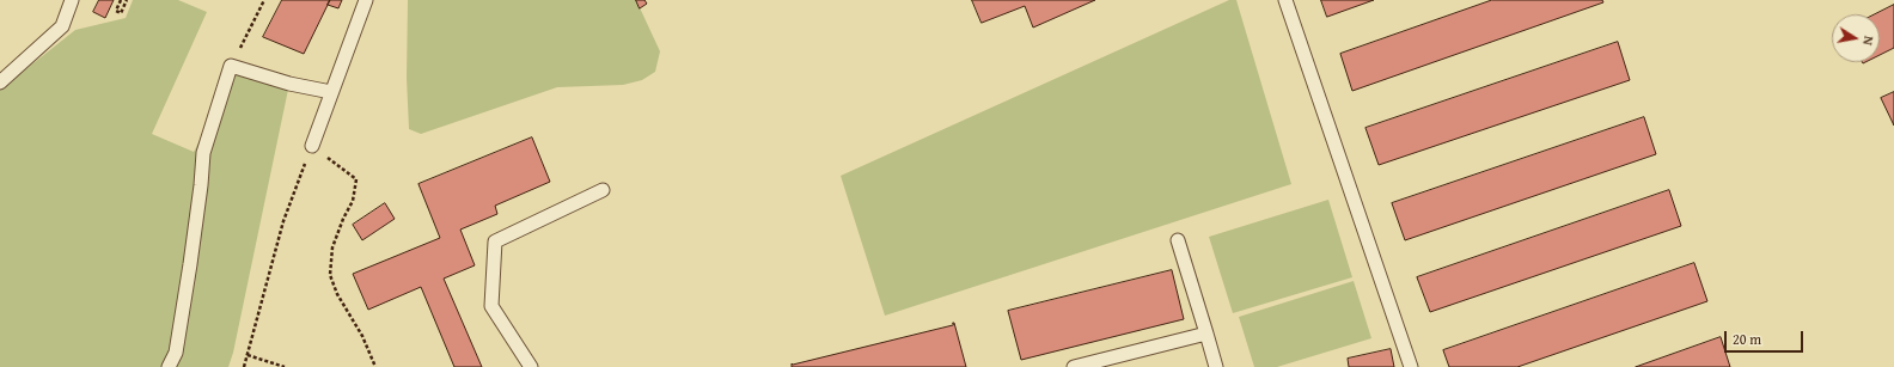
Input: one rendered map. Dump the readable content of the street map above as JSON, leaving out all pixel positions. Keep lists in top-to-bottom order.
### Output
{
  "scale_bar": "20 m",
  "north": "right"
}
